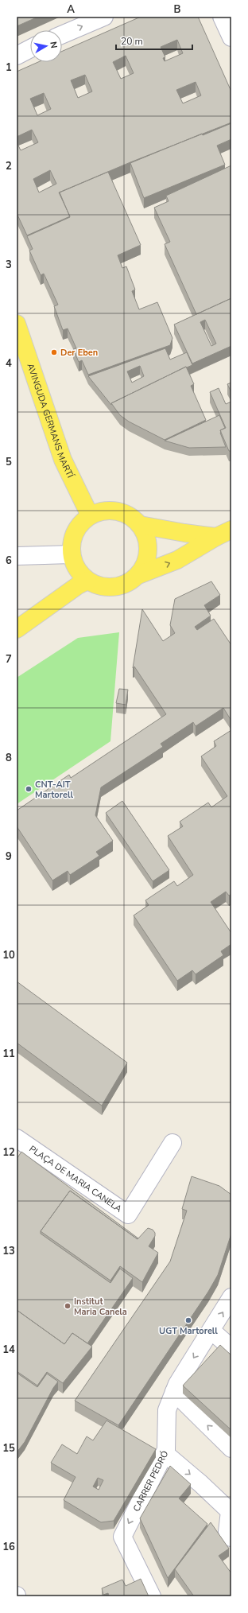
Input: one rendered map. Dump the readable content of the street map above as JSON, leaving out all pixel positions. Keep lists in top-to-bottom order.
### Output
{
  "streets": {
    "main road": ["AVINGUDA GERMANS MARTÍ"],
    "street": ["PLAÇA DE MARIA CANELA", "CARRER PEDRÓ"]
  },
  "places": [
    "Der Eben",
    "CNT-AIT Martorell",
    "Institut Maria Canela",
    "UGT Martorell"
  ],
  "scale_bar": "20 m",
  "north": "right",
  "grid": {
    "columns": ["A", "B"],
    "rows": [
      "1",
      "2",
      "3",
      "4",
      "5",
      "6",
      "7",
      "8",
      "9",
      "10",
      "11",
      "12",
      "13",
      "14",
      "15",
      "16"
    ]
  }
}
